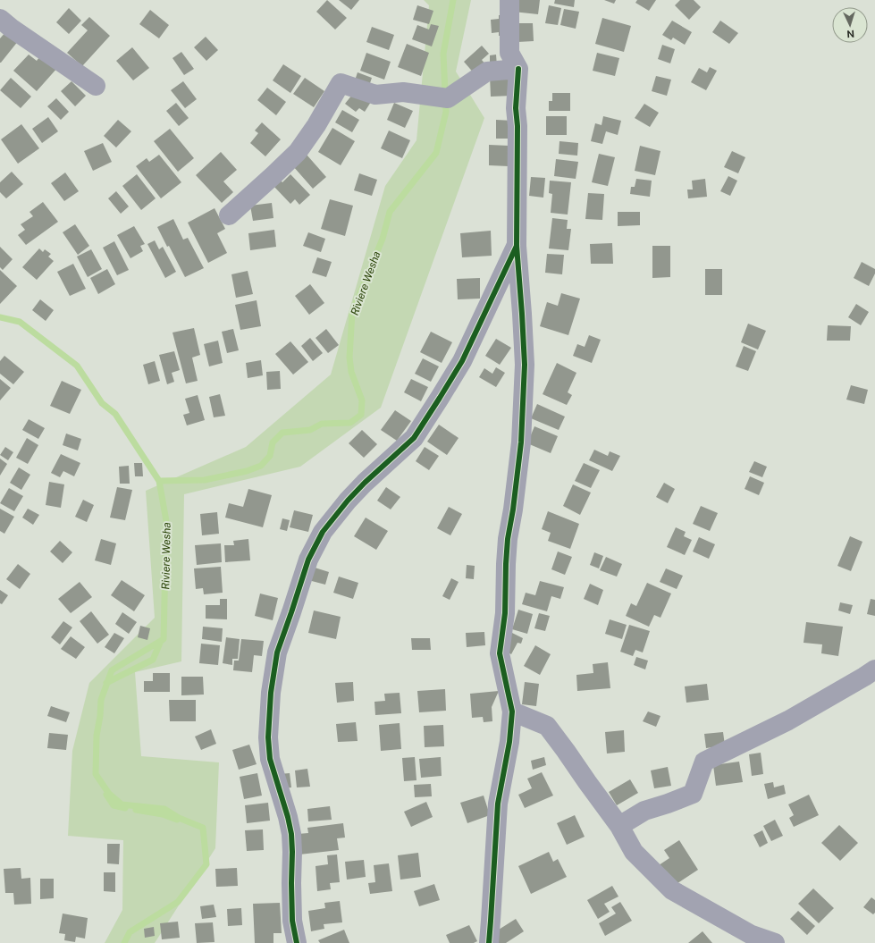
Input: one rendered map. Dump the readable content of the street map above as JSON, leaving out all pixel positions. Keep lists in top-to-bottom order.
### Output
{
  "water": ["Riviere Wesha"],
  "north": "bottom"
}
